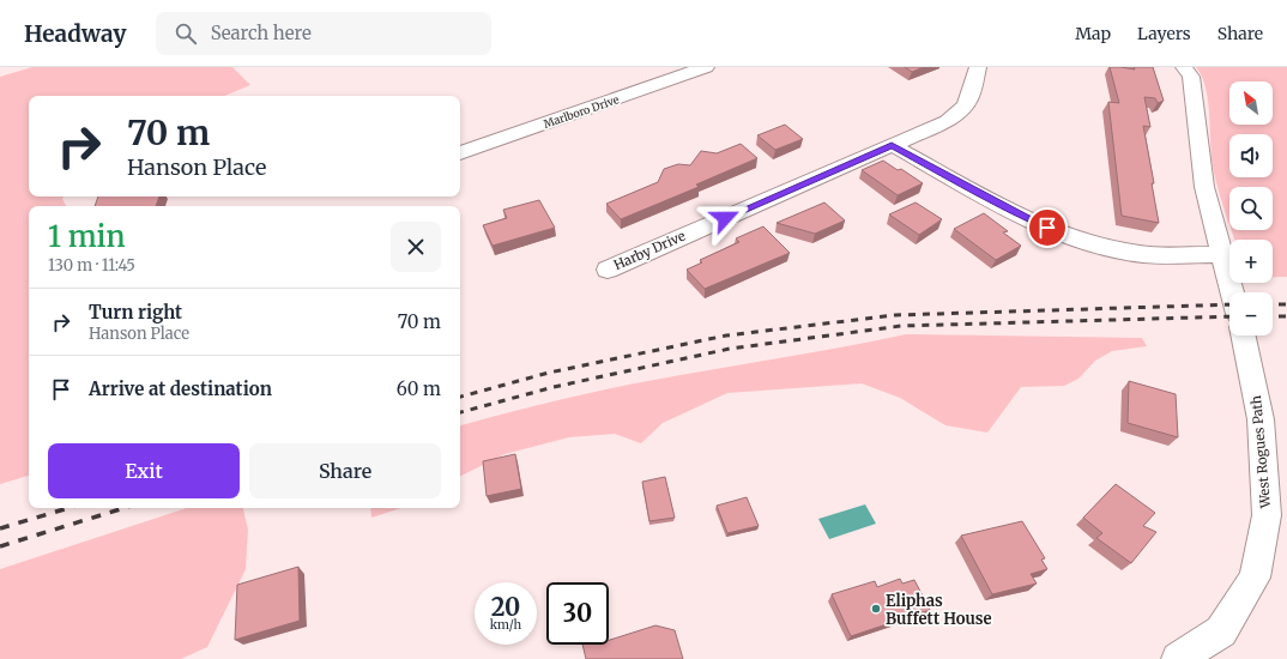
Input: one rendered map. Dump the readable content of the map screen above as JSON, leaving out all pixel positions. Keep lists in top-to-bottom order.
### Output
{
  "streets": {
    "street": ["Marlboro Drive", "Harby Drive", "West Rogues Path"]
  },
  "places": ["Eliphas Buffett House"],
  "north": "top left",
  "page": {
    "header": "Headway",
    "search": "Search here",
    "nav": ["Map", "Layers", "Share"],
    "map_buttons": ["+", "−"],
    "turn": ["70 m", "Hanson Place"],
    "heading": ["1 min", "130 m · 11:45"],
    "list": [
      {
        "name": "Turn right",
        "note": "Hanson Place",
        "value": "70 m"
      },
      {
        "name": "Arrive at destination",
        "value": "60 m"
      }
    ],
    "buttons": ["Exit", "Share"],
    "speed": "20 km/h",
    "limit": "30"
  }
}
